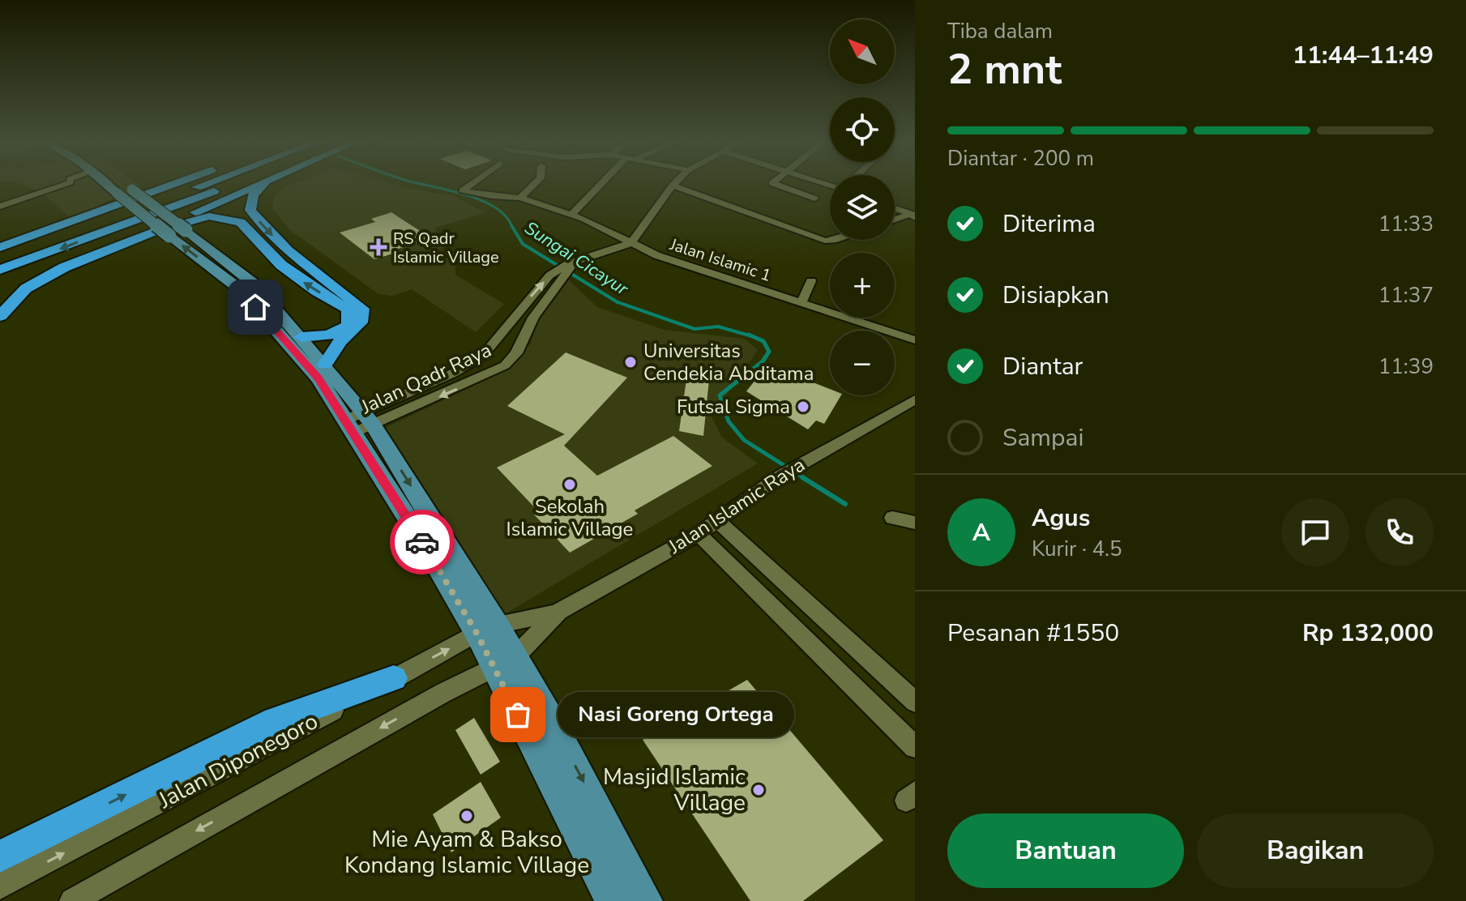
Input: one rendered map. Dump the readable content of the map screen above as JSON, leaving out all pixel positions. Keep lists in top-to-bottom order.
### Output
{
  "streets": {
    "street": [
      "Jalan Islamic 1",
      "Jalan Qadr Raya",
      "Jalan Islamic Raya",
      "Jalan Diponegoro"
    ]
  },
  "crossings": [
    ["Jalan Islamic 1", "Jalan Qadr Raya"],
    ["Jalan Islamic Raya", "Jalan Diponegoro"]
  ],
  "water": ["Sungai Cicayur"],
  "places": {
    "health": ["RS Qadr Islamic Village"],
    "other": [
      "Universitas Cendekia Abditama",
      "Futsal Sigma",
      "Sekolah Islamic Village",
      "Nasi Goreng Ortega",
      "Masjid Islamic Village",
      "Mie Ayam & Bakso Kondang Islamic Village"
    ]
  },
  "north": "top left",
  "page": {
    "heading": ["2 mnt", "Tiba dalam", "11:44–11:49"],
    "panel": [
      "Agus",
      "Kurir · 4.5",
      "Pesanan #1550",
      "Rp 132,000"
    ],
    "map_buttons": ["+", "−"],
    "bar": "Diantar · 200 m",
    "list": [
      ["Diterima", "11:33"],
      ["Disiapkan", "11:37"],
      ["Diantar", "11:39"],
      "Sampai"
    ],
    "round": "A",
    "bubble": "Nasi Goreng Ortega",
    "buttons": ["Bantuan", "Bagikan"]
  }
}
